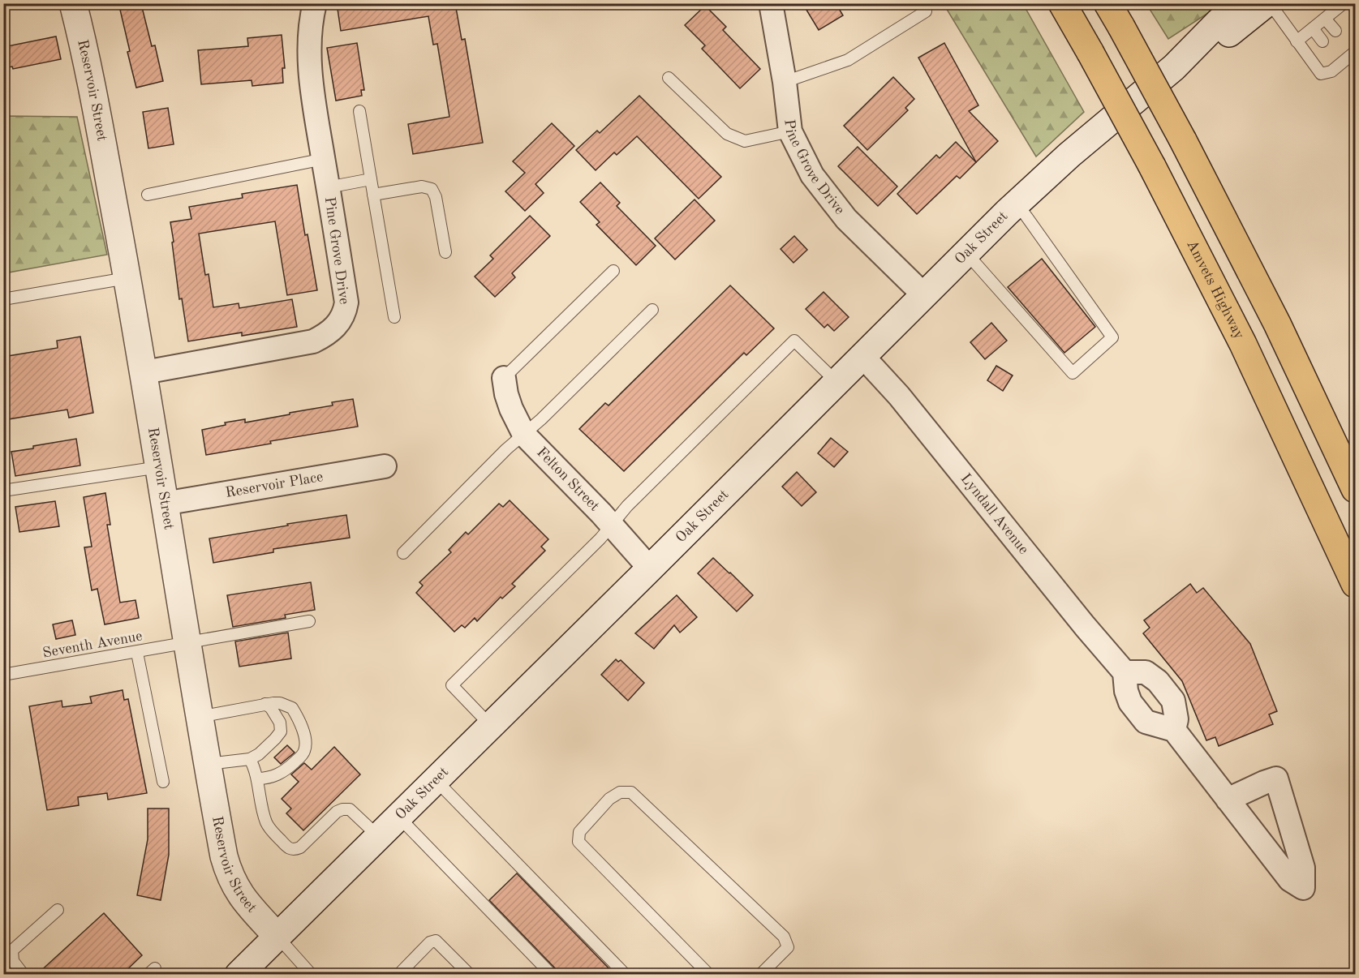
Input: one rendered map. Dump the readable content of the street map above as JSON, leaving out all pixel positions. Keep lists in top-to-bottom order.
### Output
{
  "streets": {
    "highway": ["Amvets Highway"],
    "main road": ["Reservoir Street", "Oak Street"],
    "street": [
      "Pine Grove Drive",
      "Felton Street",
      "Reservoir Place",
      "Lyndall Avenue"
    ],
    "lane": ["Seventh Avenue"]
  },
  "crossings": [
    ["Reservoir Street", "Pine Grove Drive"],
    ["Reservoir Street", "Oak Street"],
    ["Reservoir Street", "Reservoir Place"],
    ["Reservoir Street", "Seventh Avenue"],
    ["Pine Grove Drive", "Oak Street"],
    ["Oak Street", "Felton Street"],
    ["Oak Street", "Lyndall Avenue"]
  ]
}
